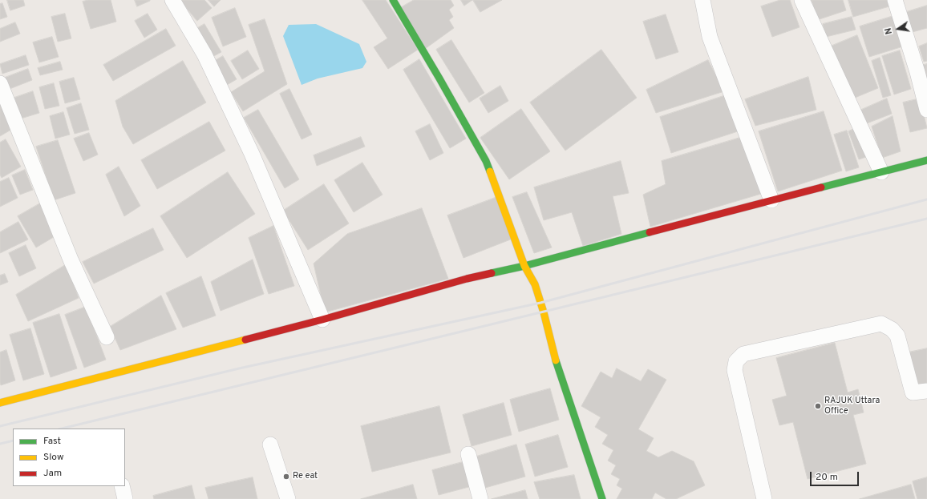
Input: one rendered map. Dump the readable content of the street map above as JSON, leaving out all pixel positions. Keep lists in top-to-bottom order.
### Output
{
  "places": ["RAJUK Uttara Office", "Re eat"],
  "legend": ["Fast", "Slow", "Jam"],
  "scale_bar": "20 m",
  "north": "left"
}
